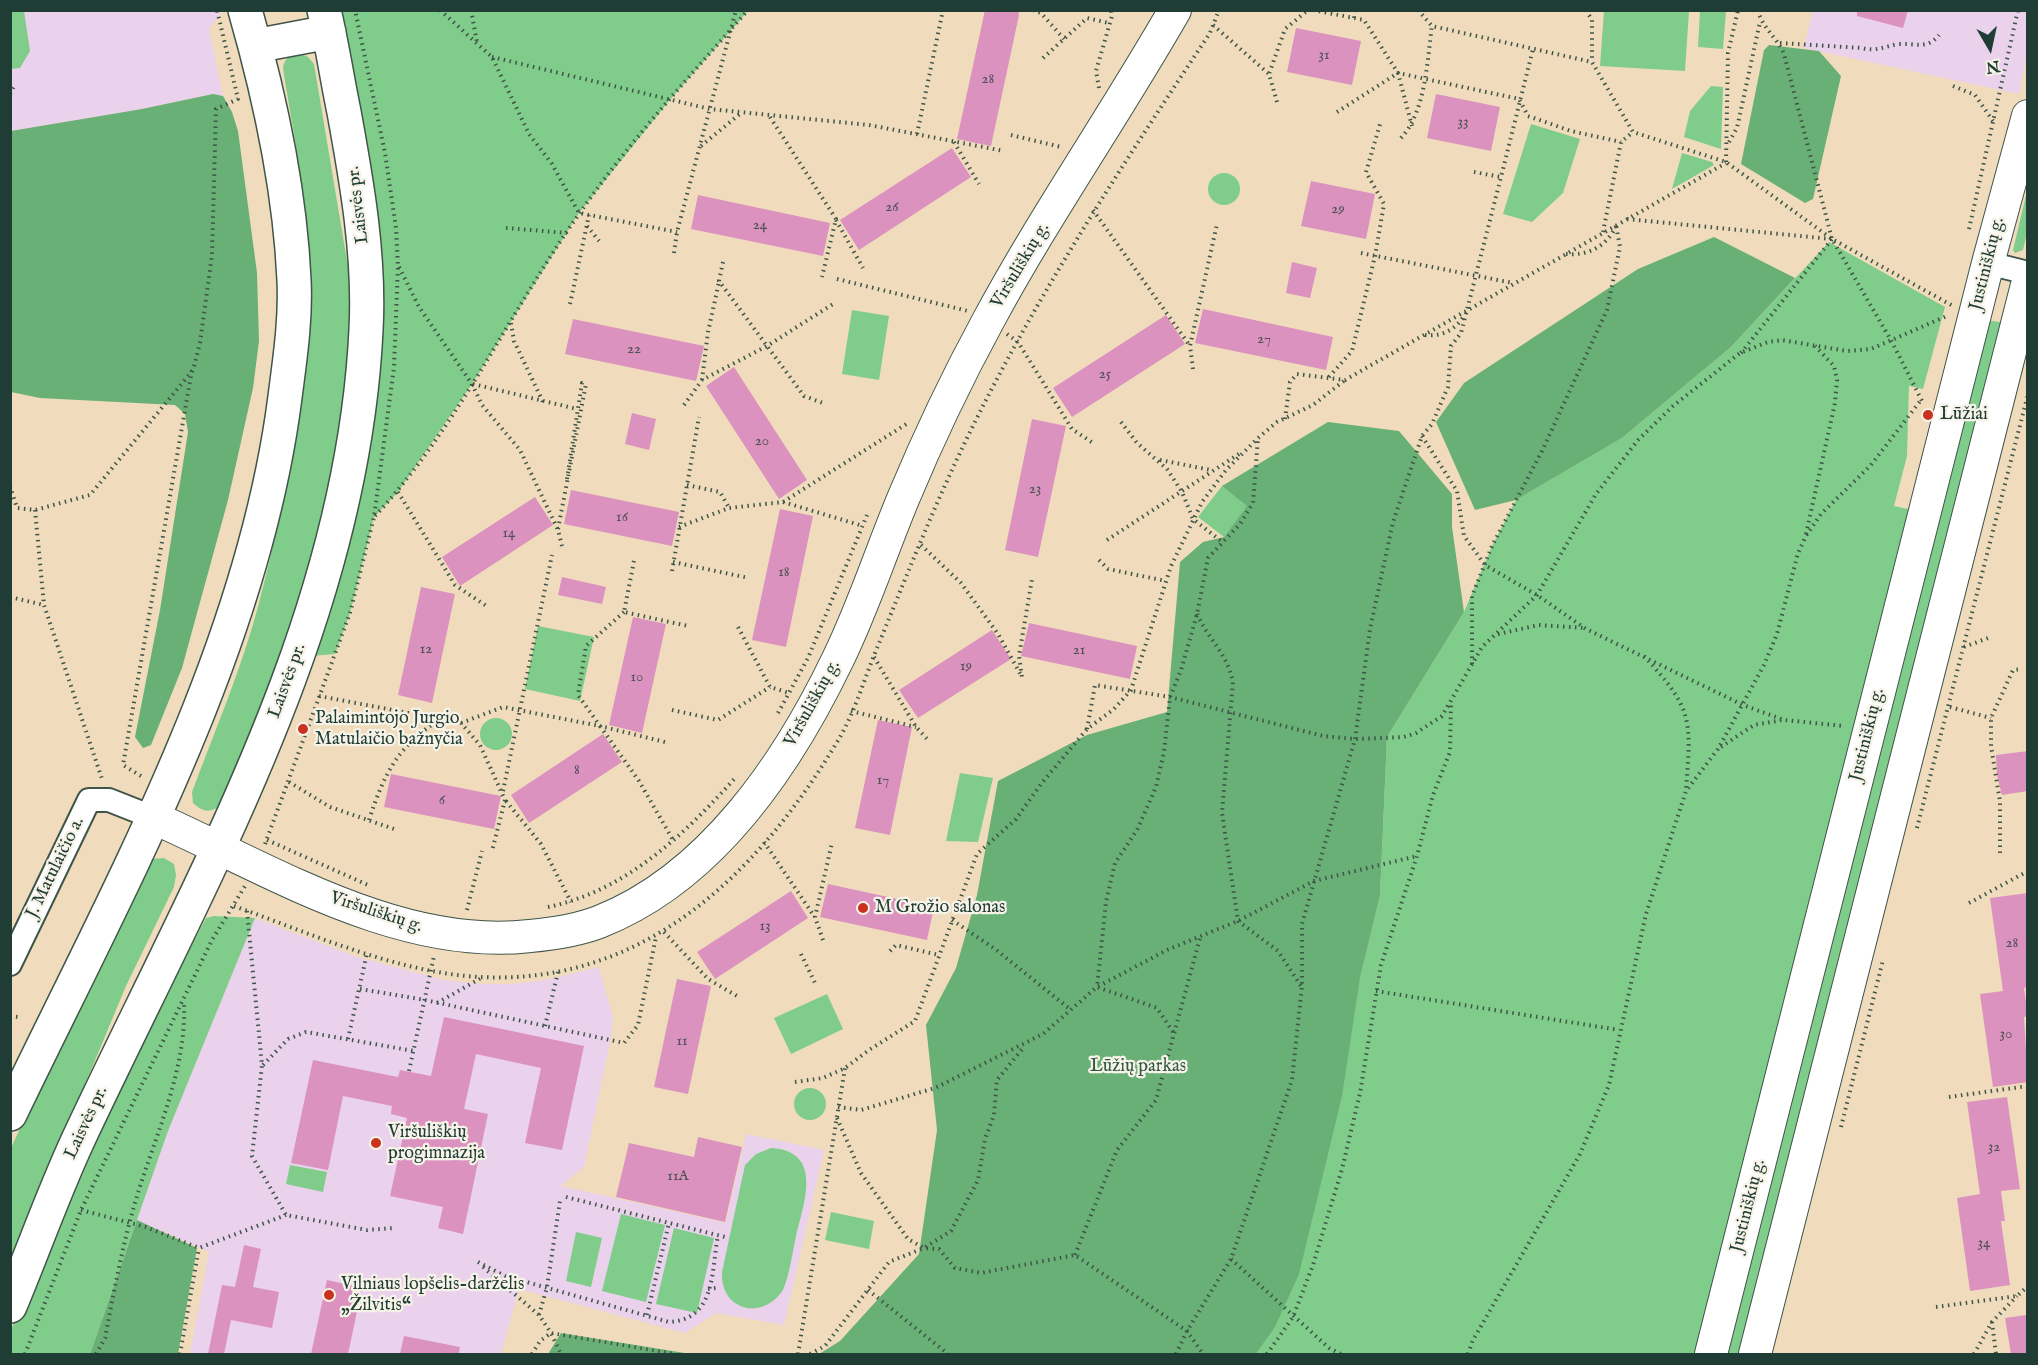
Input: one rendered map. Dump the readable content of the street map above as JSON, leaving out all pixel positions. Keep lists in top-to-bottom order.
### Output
{
  "streets": {
    "main road": ["Laisvės pr.", "Justiniškių g.", "Viršuliškių g."],
    "street": ["J. Matulaičio a."]
  },
  "crossings": [
    ["Laisvės pr.", "Viršuliškių g."]
  ],
  "parks": ["Lūžių parkas"],
  "places": [
    "Lūžiai",
    "Palaimintojo Jurgio Matulaičio bažnyčia",
    "M Grožio salonas",
    "Viršuliškių progimnazija",
    "Vilniaus lopšelis-darželis „Žilvitis“"
  ],
  "house_numbers": [
    "31",
    "28",
    "33",
    "26",
    "29",
    "24",
    "27",
    "22",
    "25",
    "20",
    "23",
    "16",
    "14",
    "18",
    "12",
    "21",
    "19",
    "10",
    "8",
    "17",
    "6",
    "13",
    "28",
    "30",
    "11",
    "32",
    "11A",
    "34"
  ],
  "north": "bottom"
}
